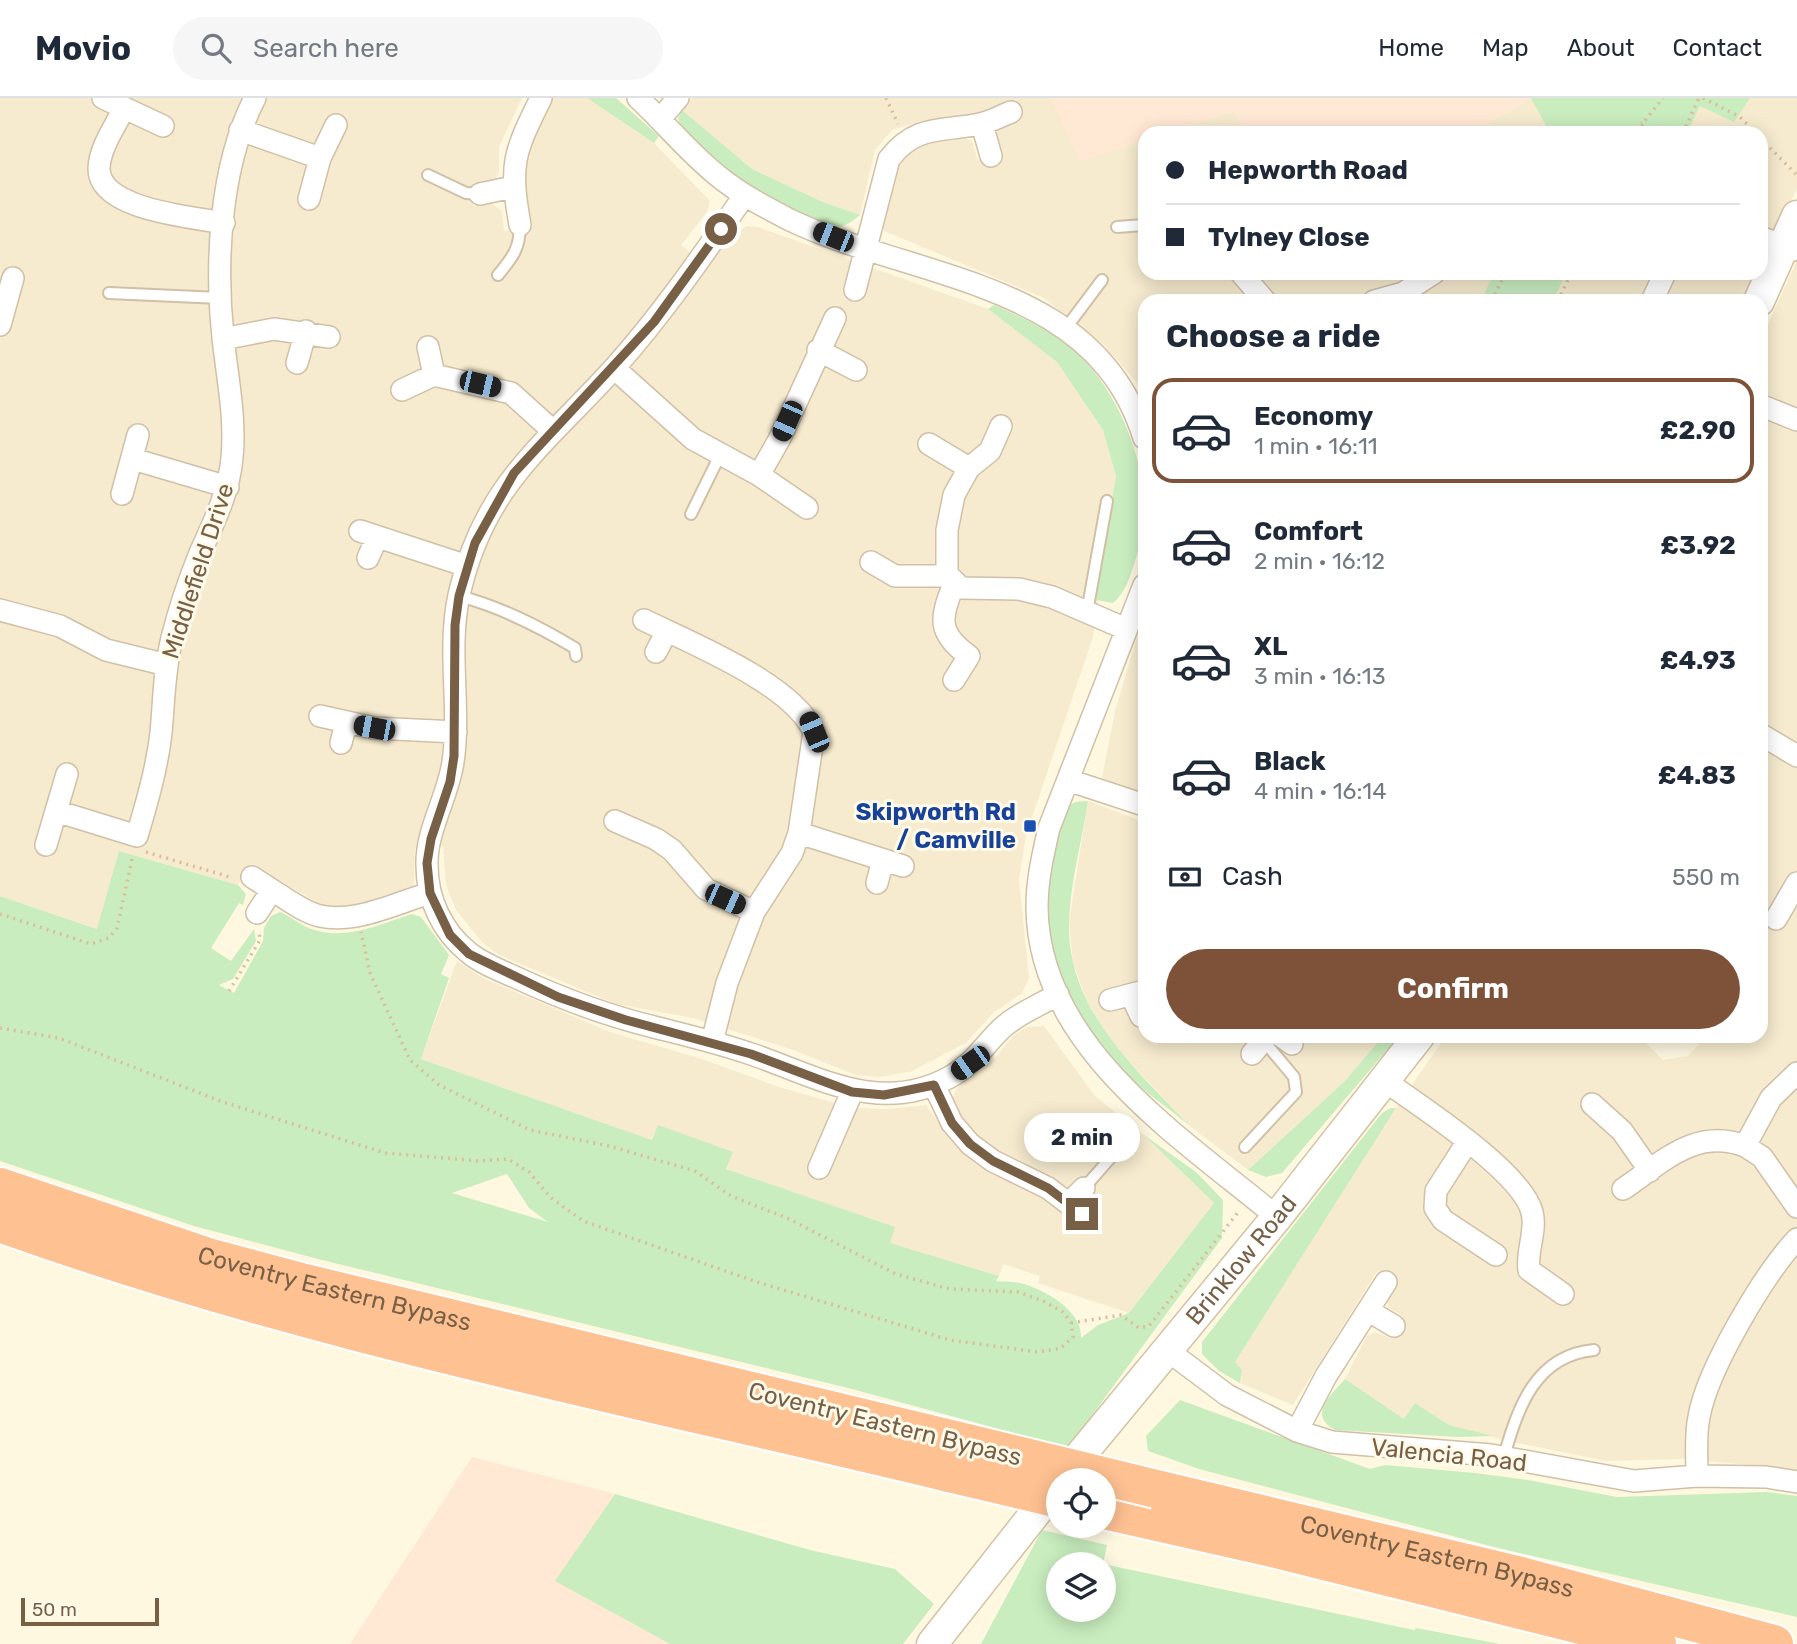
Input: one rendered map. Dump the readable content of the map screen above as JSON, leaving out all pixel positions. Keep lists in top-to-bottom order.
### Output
{
  "streets": {
    "highway": ["Coventry Eastern Bypass"],
    "main road": ["Brinklow Road"],
    "street": ["Middlefield Drive", "Valencia Road"]
  },
  "crossings": [
    ["Brinklow Road", "Valencia Road"]
  ],
  "places": {
    "transit": ["Skipworth Rd / Camville"]
  },
  "scale_bar": "50 m",
  "page": {
    "header": "Movio",
    "search": "Search here",
    "nav": [
      "Home",
      "Map",
      "About",
      "Contact"
    ],
    "banner": ["Hepworth Road", "Tylney Close"],
    "heading": "Choose a ride",
    "list": [
      {
        "name": "Economy",
        "note": "1 min · 16:11",
        "value": "£2.90"
      },
      {
        "name": "Comfort",
        "note": "2 min · 16:12",
        "value": "£3.92"
      },
      {
        "name": "XL",
        "note": "3 min · 16:13",
        "value": "£4.93"
      },
      {
        "name": "Black",
        "note": "4 min · 16:14",
        "value": "£4.83"
      }
    ],
    "pay": ["Cash", "550 m"],
    "buttons": "Confirm",
    "bubble": "2 min",
    "scale": "50 m"
  }
}
